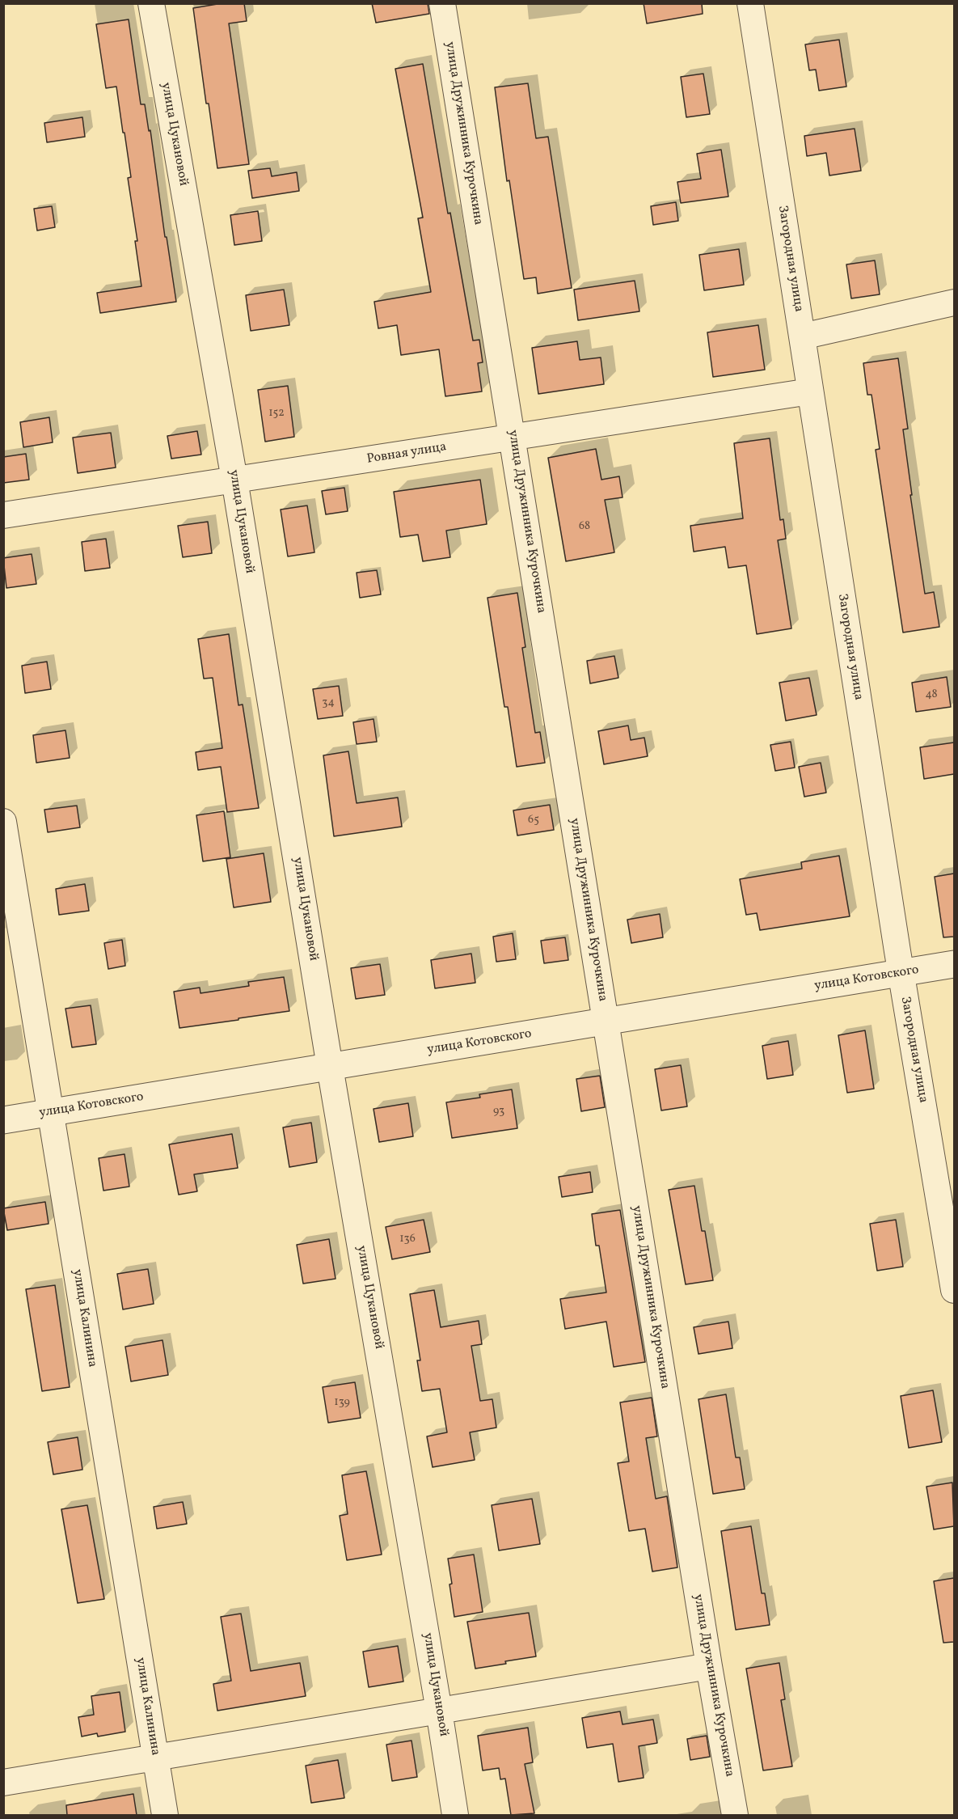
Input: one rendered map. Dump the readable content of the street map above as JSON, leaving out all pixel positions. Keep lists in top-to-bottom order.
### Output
{
  "streets": {
    "street": [
      "улица Дружинника Курочкина",
      "улица Цукановой",
      "Загородная улица",
      "Ровная улица",
      "улица Котовского",
      "улица Калинина"
    ]
  },
  "crossings": [
    ["улица Дружинника Курочкина", "Ровная улица"],
    ["улица Дружинника Курочкина", "улица Котовского"],
    ["улица Цукановой", "Ровная улица"],
    ["улица Цукановой", "улица Котовского"],
    ["Загородная улица", "Ровная улица"],
    ["Загородная улица", "улица Котовского"],
    ["улица Котовского", "улица Калинина"]
  ],
  "house_numbers": [
    "152",
    "68",
    "48",
    "34",
    "65",
    "93",
    "136",
    "139"
  ]
}
